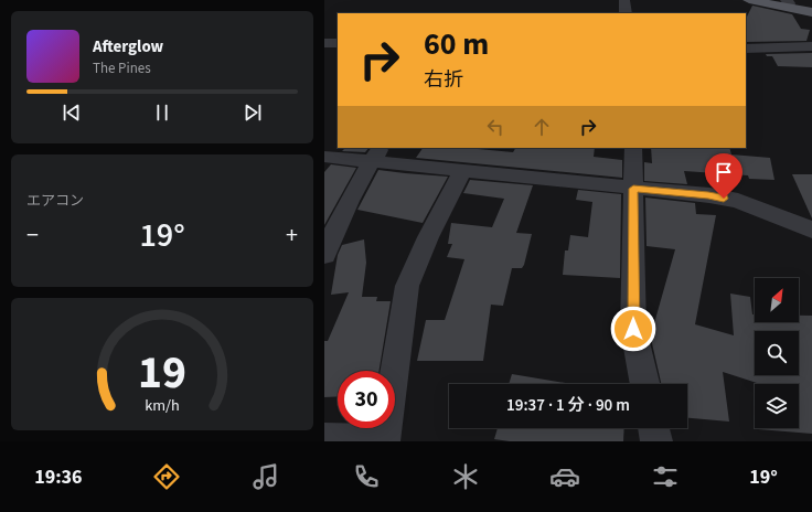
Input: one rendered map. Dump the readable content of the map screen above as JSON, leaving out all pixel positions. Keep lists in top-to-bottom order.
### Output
{
  "north": "top right",
  "page": {
    "turn": ["60 m", "右折"],
    "song": ["Afterglow", "The Pines"],
    "tile": "エアコン",
    "heat": ["−", "19°", "+"],
    "limit": "30",
    "trip": "19:37 · 1 分 · 90 m",
    "tabs": ["19:36", "19°"],
    "gauge": ["19", "km/h"]
  }
}
